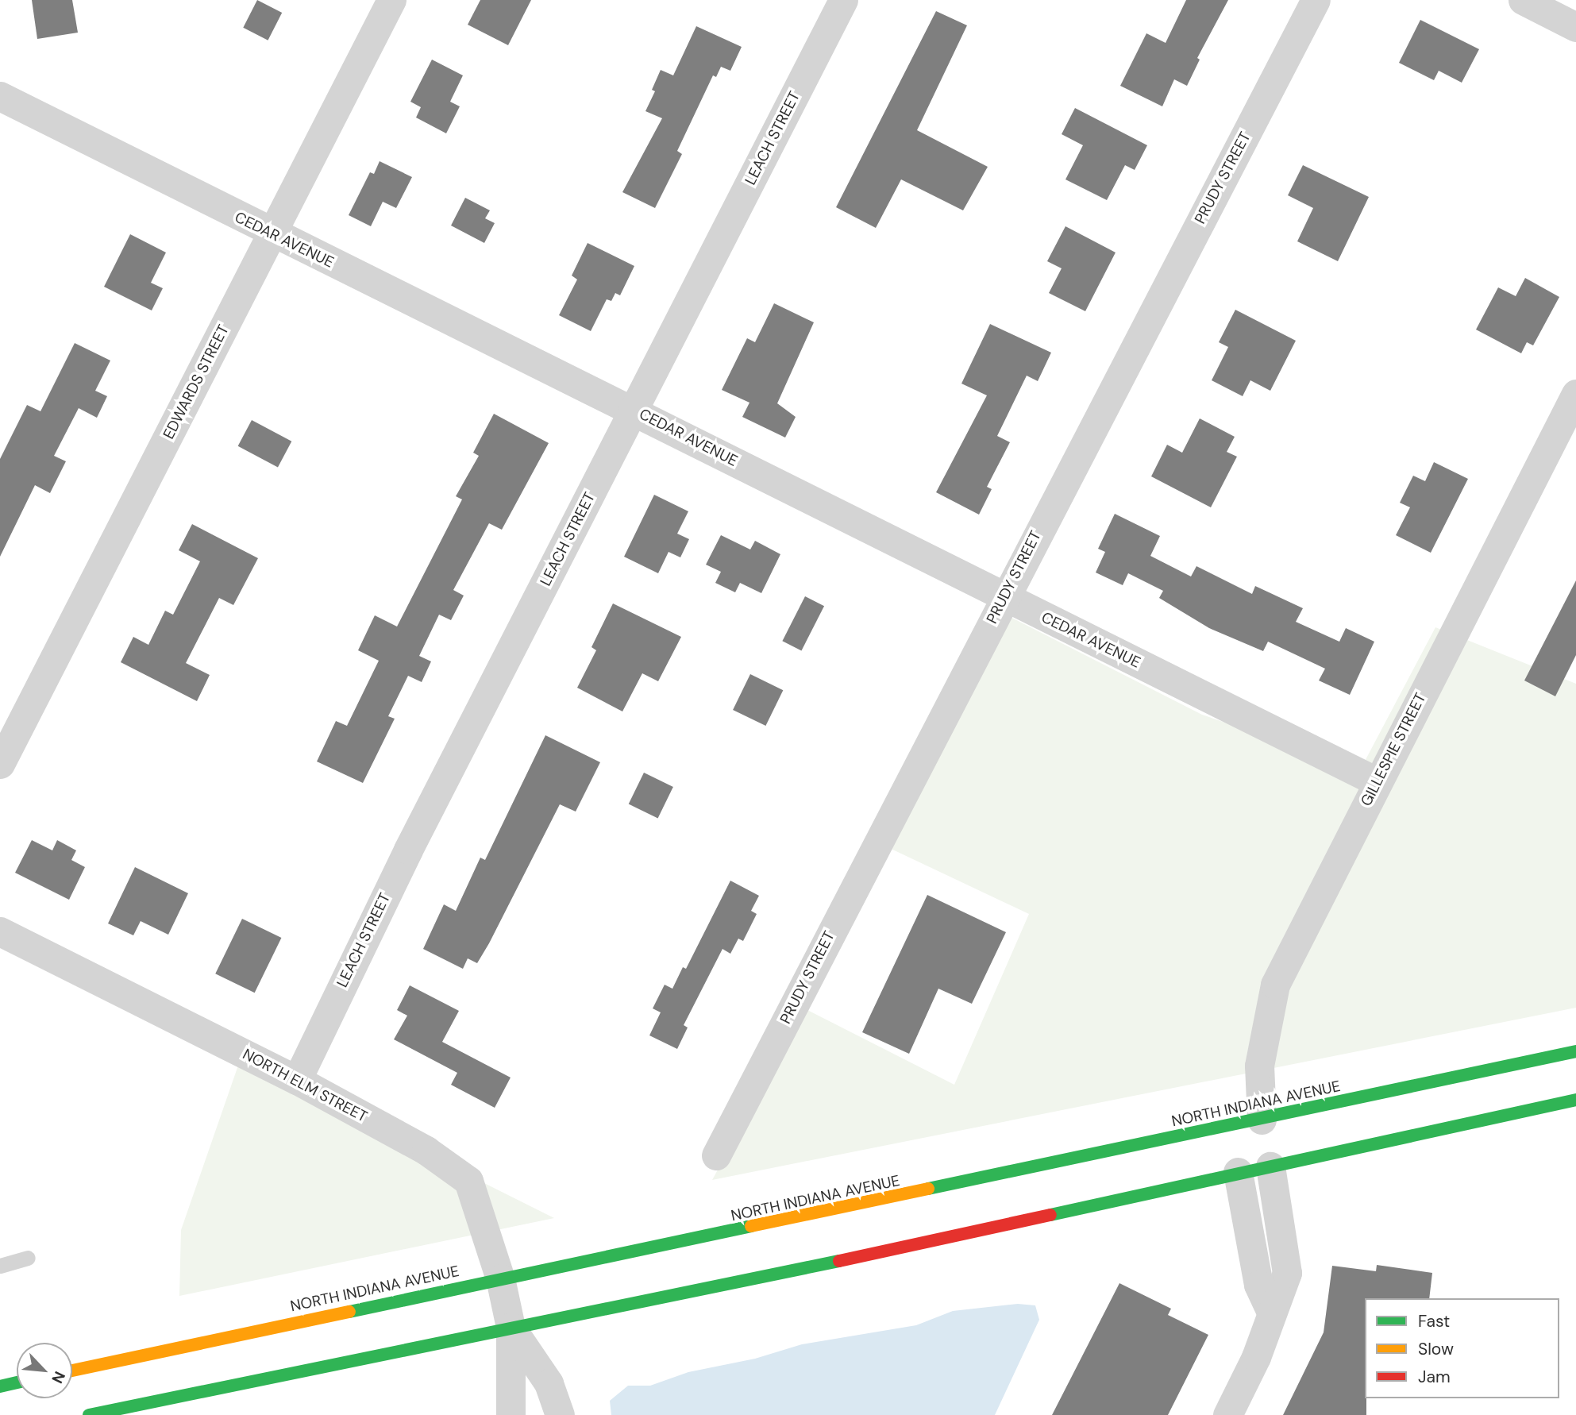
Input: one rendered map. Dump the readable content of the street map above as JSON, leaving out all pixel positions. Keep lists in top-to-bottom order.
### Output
{
  "streets": {
    "main road": ["NORTH INDIANA AVENUE"],
    "street": [
      "LEACH STREET",
      "PRUDY STREET",
      "CEDAR AVENUE",
      "EDWARDS STREET",
      "GILLESPIE STREET",
      "NORTH ELM STREET"
    ]
  },
  "crossings": [
    ["LEACH STREET", "CEDAR AVENUE"],
    ["LEACH STREET", "NORTH ELM STREET"],
    ["PRUDY STREET", "CEDAR AVENUE"],
    ["CEDAR AVENUE", "EDWARDS STREET"],
    ["CEDAR AVENUE", "GILLESPIE STREET"],
    ["GILLESPIE STREET", "NORTH INDIANA AVENUE"],
    ["NORTH ELM STREET", "NORTH INDIANA AVENUE"]
  ],
  "legend": ["Fast", "Slow", "Jam"],
  "north": "bottom right"
}
